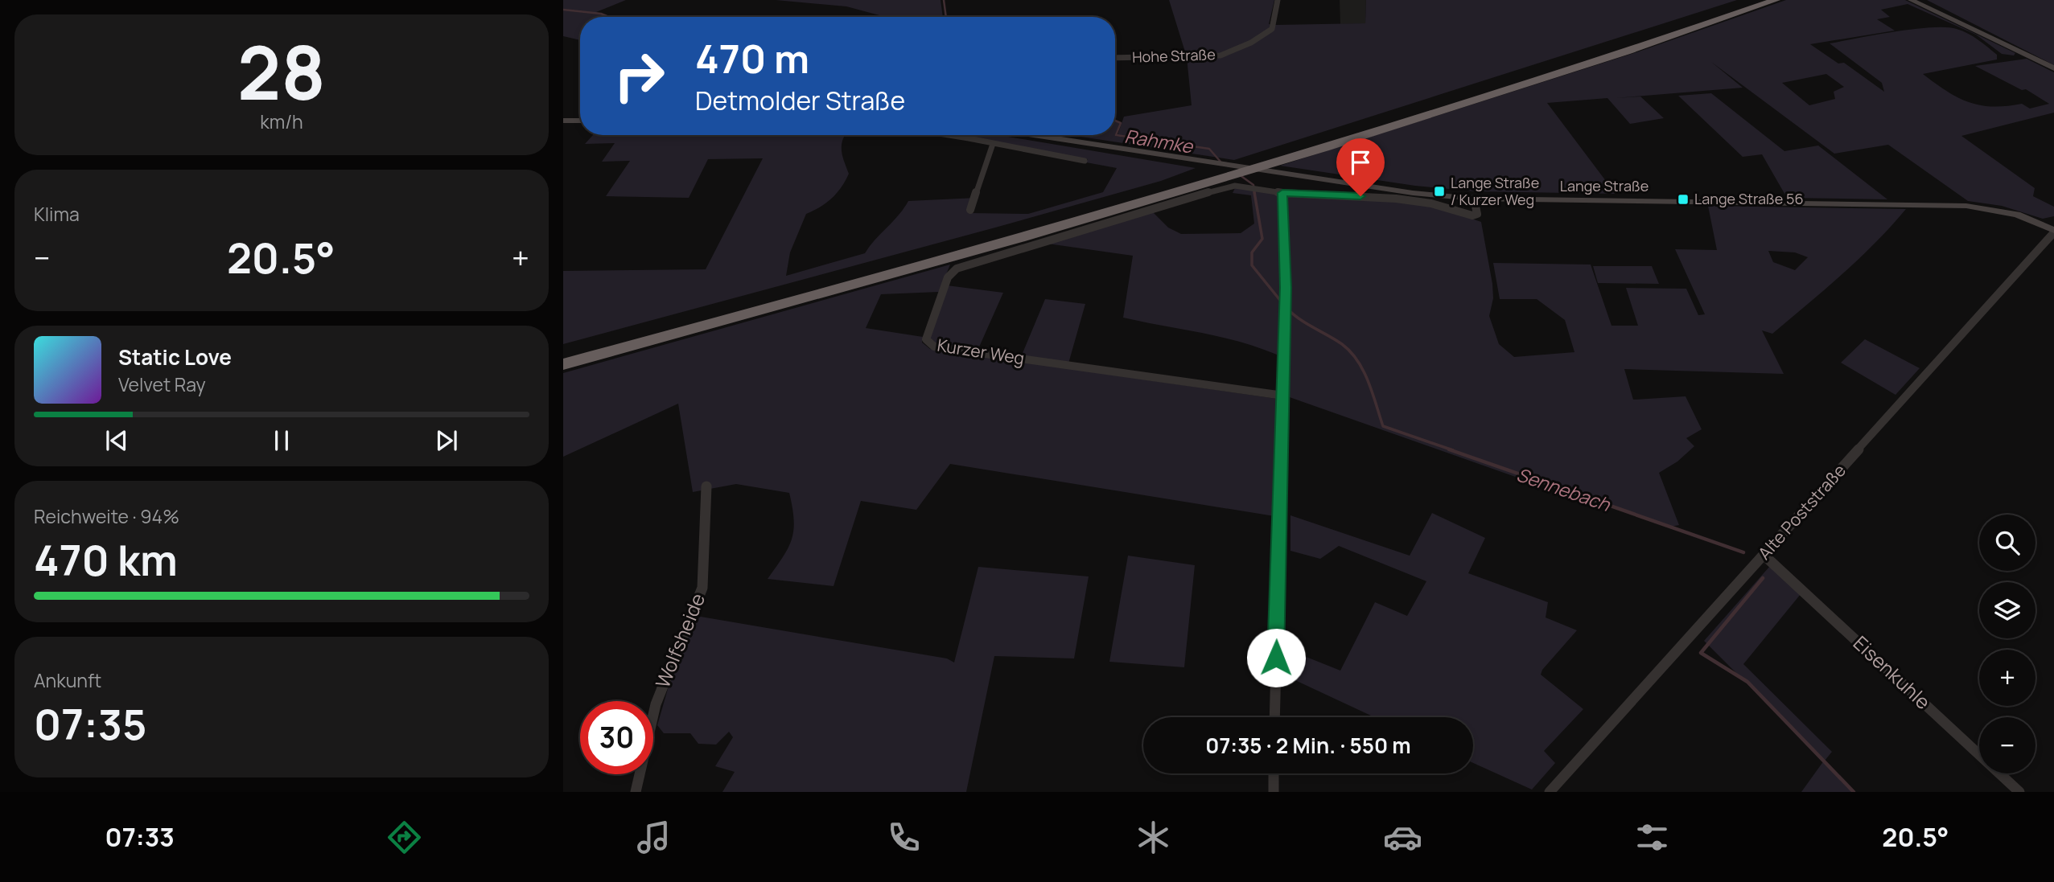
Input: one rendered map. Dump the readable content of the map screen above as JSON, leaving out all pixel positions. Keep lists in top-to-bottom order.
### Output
{
  "streets": {
    "street": [
      "Hohe Straße",
      "Lange Straße",
      "Kurzer Weg",
      "Alte Poststraße",
      "Wolfsheide",
      "Eisenkuhle"
    ]
  },
  "crossings": [
    ["Lange Straße", "Kurzer Weg"],
    ["Lange Straße", "Alte Poststraße"],
    ["Alte Poststraße", "Eisenkuhle"]
  ],
  "water": ["Rahmke", "Sennebach"],
  "places": {
    "transit": ["Lange Straße / Kurzer Weg", "Lange Straße 56"]
  },
  "page": {
    "tile": [
      ["28", "km/h"],
      "Klima",
      ["Reichweite · 94%", "470 km"],
      ["Ankunft", "07:35"]
    ],
    "turn": ["470 m", "Detmolder Straße"],
    "heat": ["−", "20.5°", "+"],
    "song": ["Static Love", "Velvet Ray"],
    "map_buttons": ["+", "−"],
    "limit": "30",
    "trip": "07:35 · 2 Min. · 550 m",
    "tabs": ["07:33", "20.5°"]
  }
}
